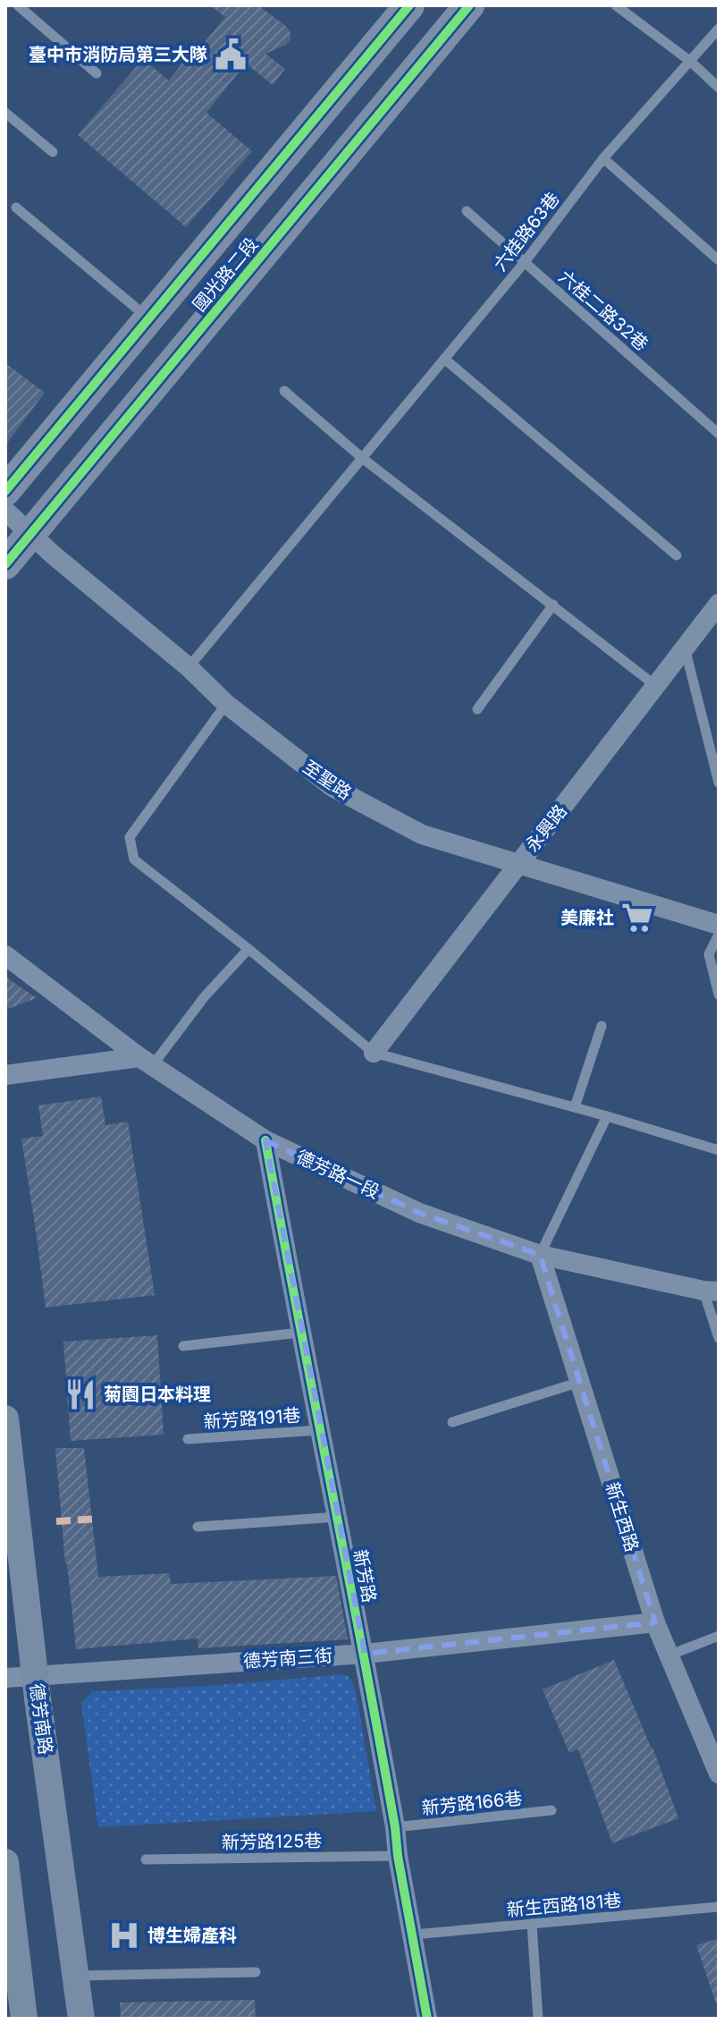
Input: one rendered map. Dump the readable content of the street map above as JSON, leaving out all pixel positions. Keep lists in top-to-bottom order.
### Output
{
  "streets": {
    "main road": ["國光路二段"],
    "street": [
      "至聖路",
      "永興路",
      "德芳路一段",
      "新生西路",
      "新芳路",
      "德芳南三街",
      "德芳南路"
    ],
    "lane": [
      "六桂路63巷",
      "六桂二路32巷",
      "新芳路191巷",
      "新芳路166巷",
      "新芳路125巷",
      "新生西路181巷"
    ]
  },
  "crossings": [
    ["六桂路63巷", "六桂二路32巷"],
    ["六桂路63巷", "至聖路"],
    ["國光路二段", "至聖路"],
    ["至聖路", "永興路"],
    ["德芳路一段", "新生西路"],
    ["德芳路一段", "新芳路"],
    ["新芳路191巷", "新芳路"],
    ["新生西路", "德芳南三街"],
    ["新芳路", "德芳南三街"],
    ["新芳路", "新芳路166巷"],
    ["新芳路", "新芳路125巷"],
    ["新芳路", "新生西路181巷"],
    ["德芳南三街", "德芳南路"]
  ],
  "places": {
    "public building": ["臺中市消防局第三大隊"],
    "supermarket": ["美廉社"],
    "restaurant": ["菊園日本料理"],
    "hospital": ["博生婦產科"]
  }
}
